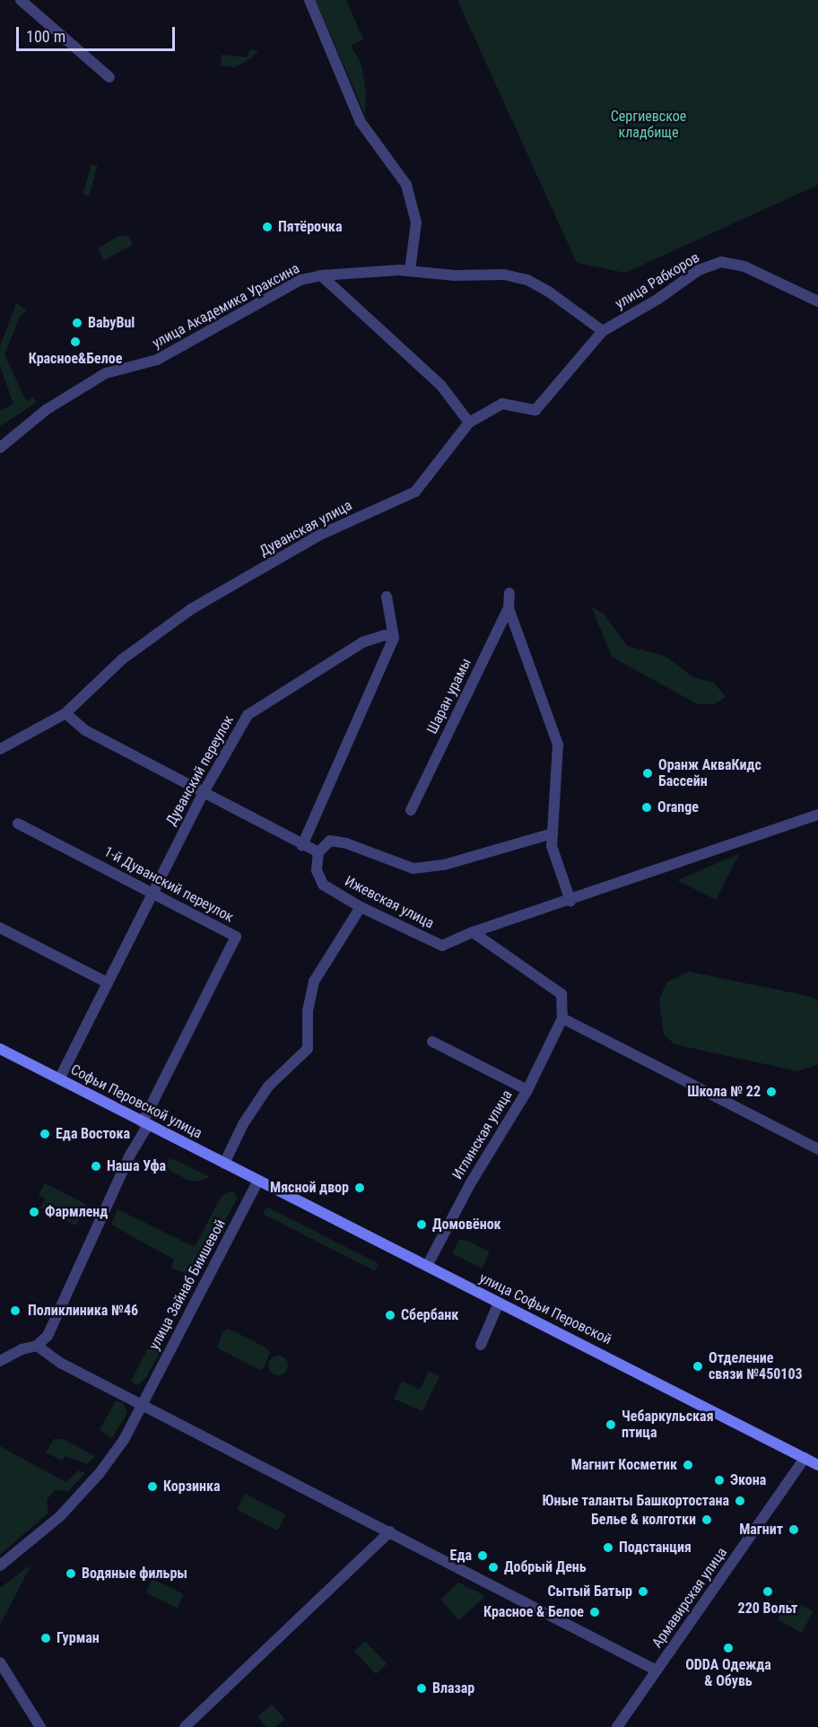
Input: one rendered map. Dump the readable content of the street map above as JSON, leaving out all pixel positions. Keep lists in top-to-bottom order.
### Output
{
  "streets": {
    "main road": ["Софьи Перовской улица", "улица Софьи Перовской"],
    "street": [
      "улица Рабкоров",
      "улица Академика Ураксина",
      "Дуванская улица",
      "Шаран урамы",
      "Дуванский переулок",
      "1-й Дуванский переулок",
      "Ижевская улица",
      "Иглинская улица",
      "улица Зайнаб Биишевой",
      "Армавирская улица"
    ]
  },
  "crossings": [
    ["улица Рабкоров", "улица Академика Ураксина"],
    ["улица Рабкоров", "Дуванская улица"],
    ["улица Академика Ураксина", "Дуванская улица"],
    ["Дуванский переулок", "1-й Дуванский переулок"],
    ["Дуванский переулок", "Софьи Перовской улица"],
    ["1-й Дуванский переулок", "Софьи Перовской улица"],
    ["Софьи Перовской улица", "улица Зайнаб Биишевой"],
    ["Софьи Перовской улица", "улица Софьи Перовской"],
    ["Иглинская улица", "улица Софьи Перовской"],
    ["улица Зайнаб Биишевой", "улица Софьи Перовской"],
    ["улица Софьи Перовской", "Армавирская улица"]
  ],
  "parks": ["Сергиевское кладбище"],
  "places": [
    "Пятёрочка",
    "BabyBul",
    "Красное&Белое",
    "Оранж АкваКидс Бассейн",
    "Orange",
    "Школа № 22",
    "Еда Востока",
    "Наша Уфа",
    "Мясной двор",
    "Фармленд",
    "Домовёнок",
    "Поликлиника №46",
    "Сбербанк",
    "Отделение связи №450103",
    "Чебаркульская птица",
    "Магнит Косметик",
    "Экона",
    "Корзинка",
    "Юные таланты Башкортостана",
    "Белье & колготки",
    "Магнит",
    "Подстанция",
    "Еда",
    "Добрый День",
    "Водяные фильры",
    "Сытый Батыр",
    "220 Вольт",
    "Красное & Белое",
    "Гурман",
    "ODDA Одежда & Обувь",
    "Влазар"
  ],
  "scale_bar": "100 m"
}
